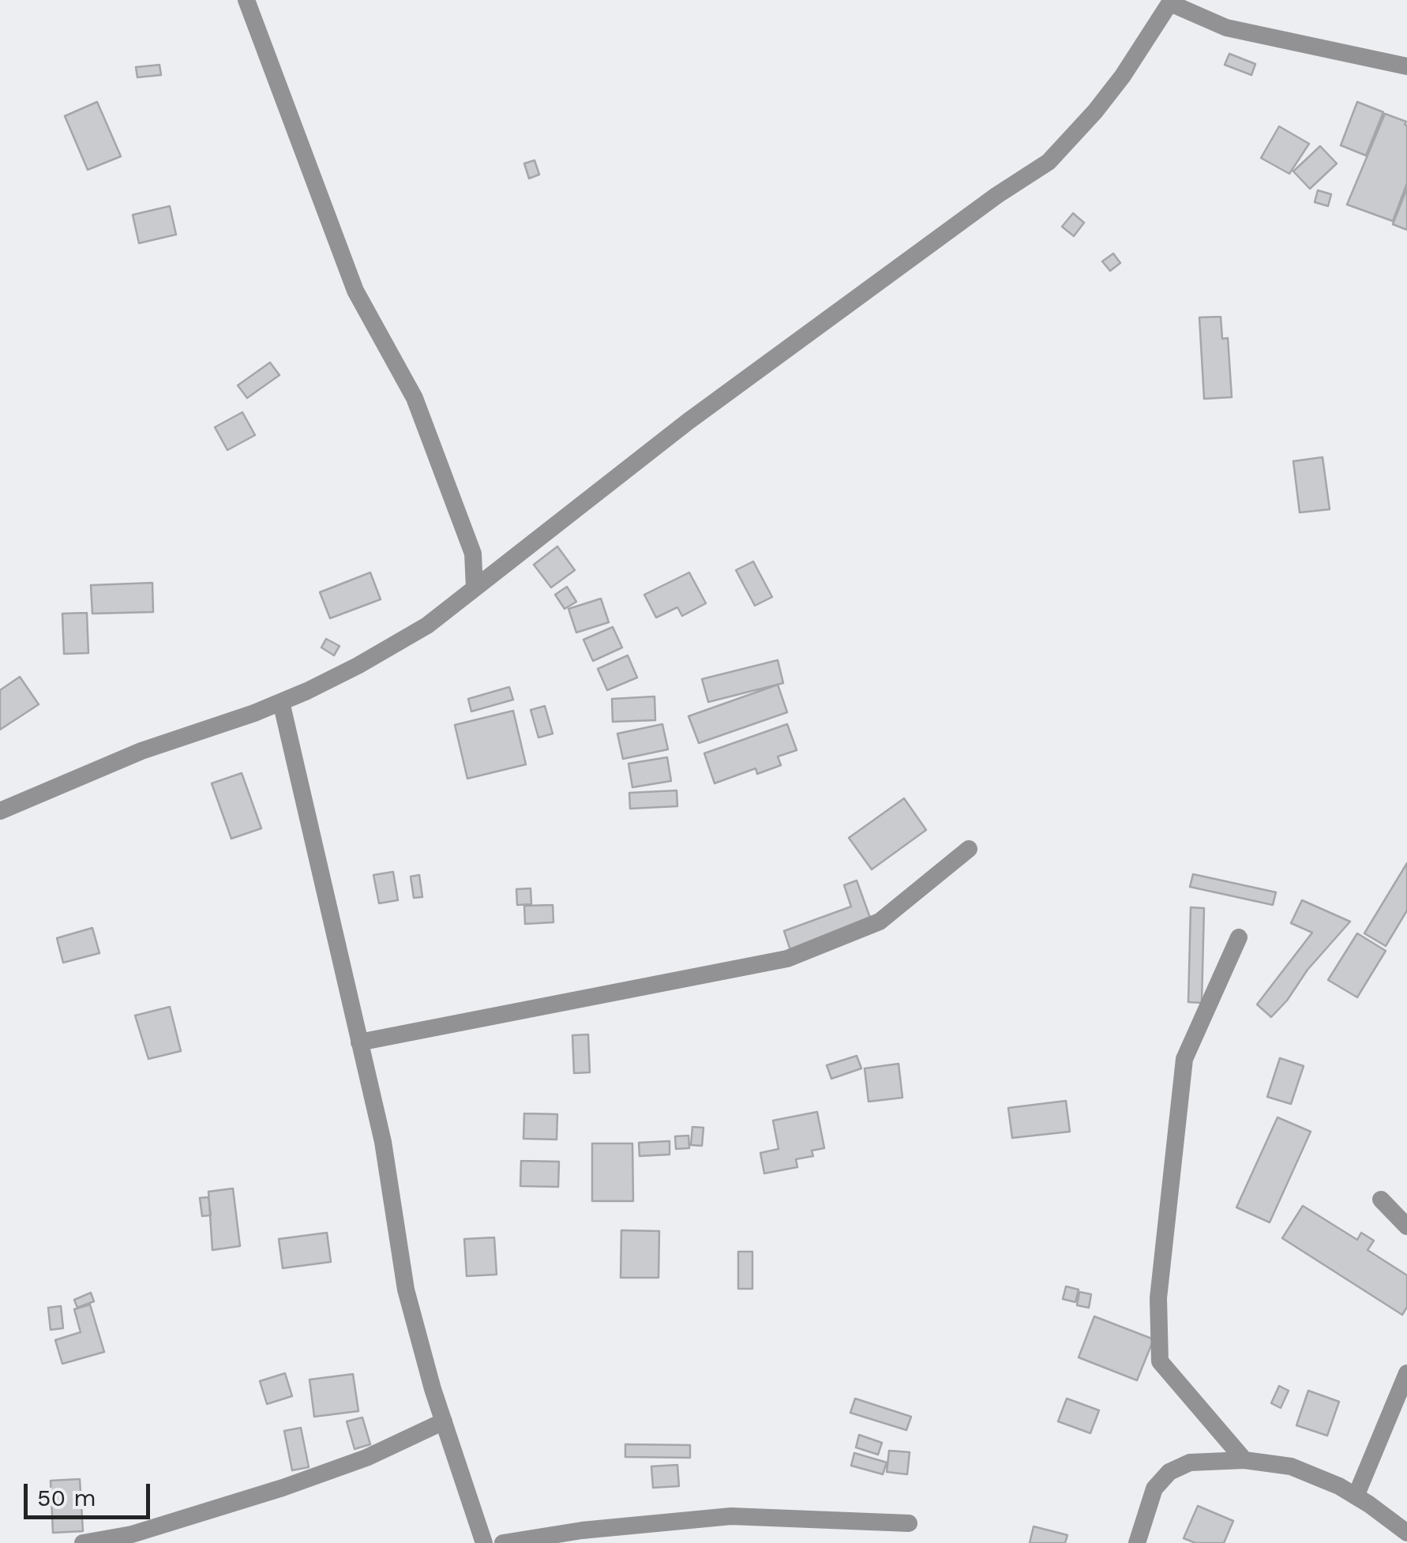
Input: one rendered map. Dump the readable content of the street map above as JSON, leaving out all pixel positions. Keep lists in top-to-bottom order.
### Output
{
  "scale_bar": "50 m"
}
